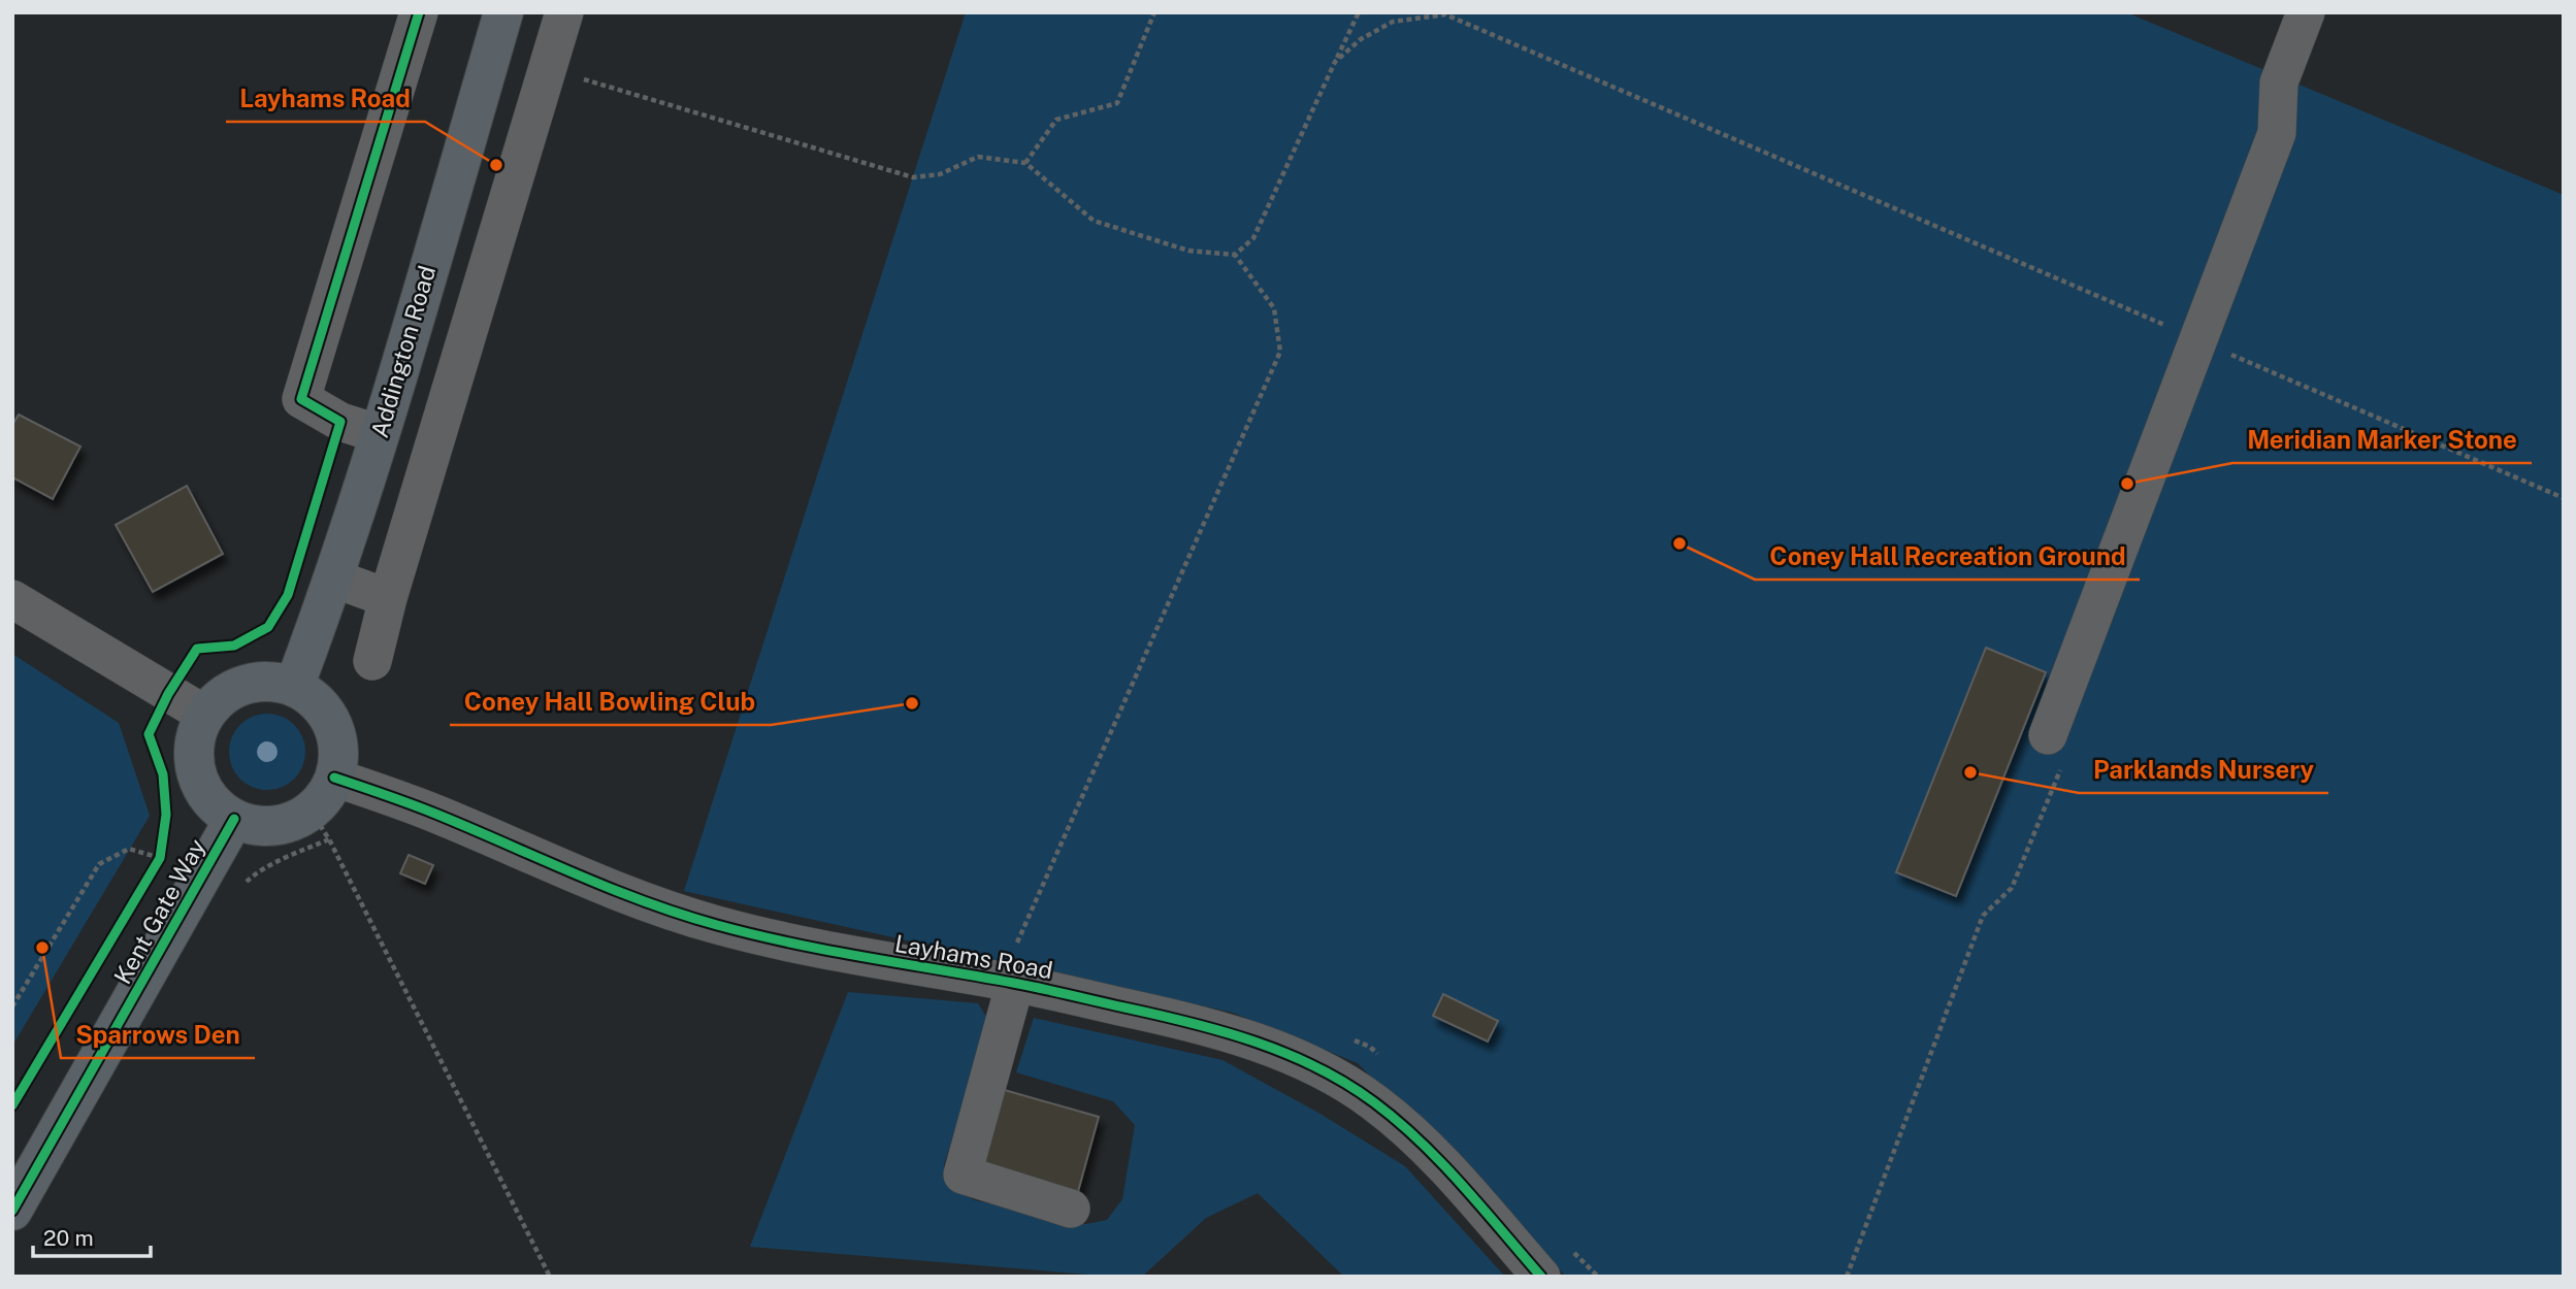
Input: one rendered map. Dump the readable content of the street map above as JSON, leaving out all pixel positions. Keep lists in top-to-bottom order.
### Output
{
  "streets": {
    "main road": ["Addington Road", "Kent Gate Way"],
    "street": ["Layhams Road"]
  },
  "crossings": [
    ["Addington Road", "Kent Gate Way"],
    ["Addington Road", "Layhams Road"],
    ["Kent Gate Way", "Layhams Road"]
  ],
  "places": [
    "Layhams Road",
    "Meridian Marker Stone",
    "Coney Hall Recreation Ground",
    "Coney Hall Bowling Club",
    "Parklands Nursery",
    "Sparrows Den"
  ],
  "scale_bar": "20 m"
}
